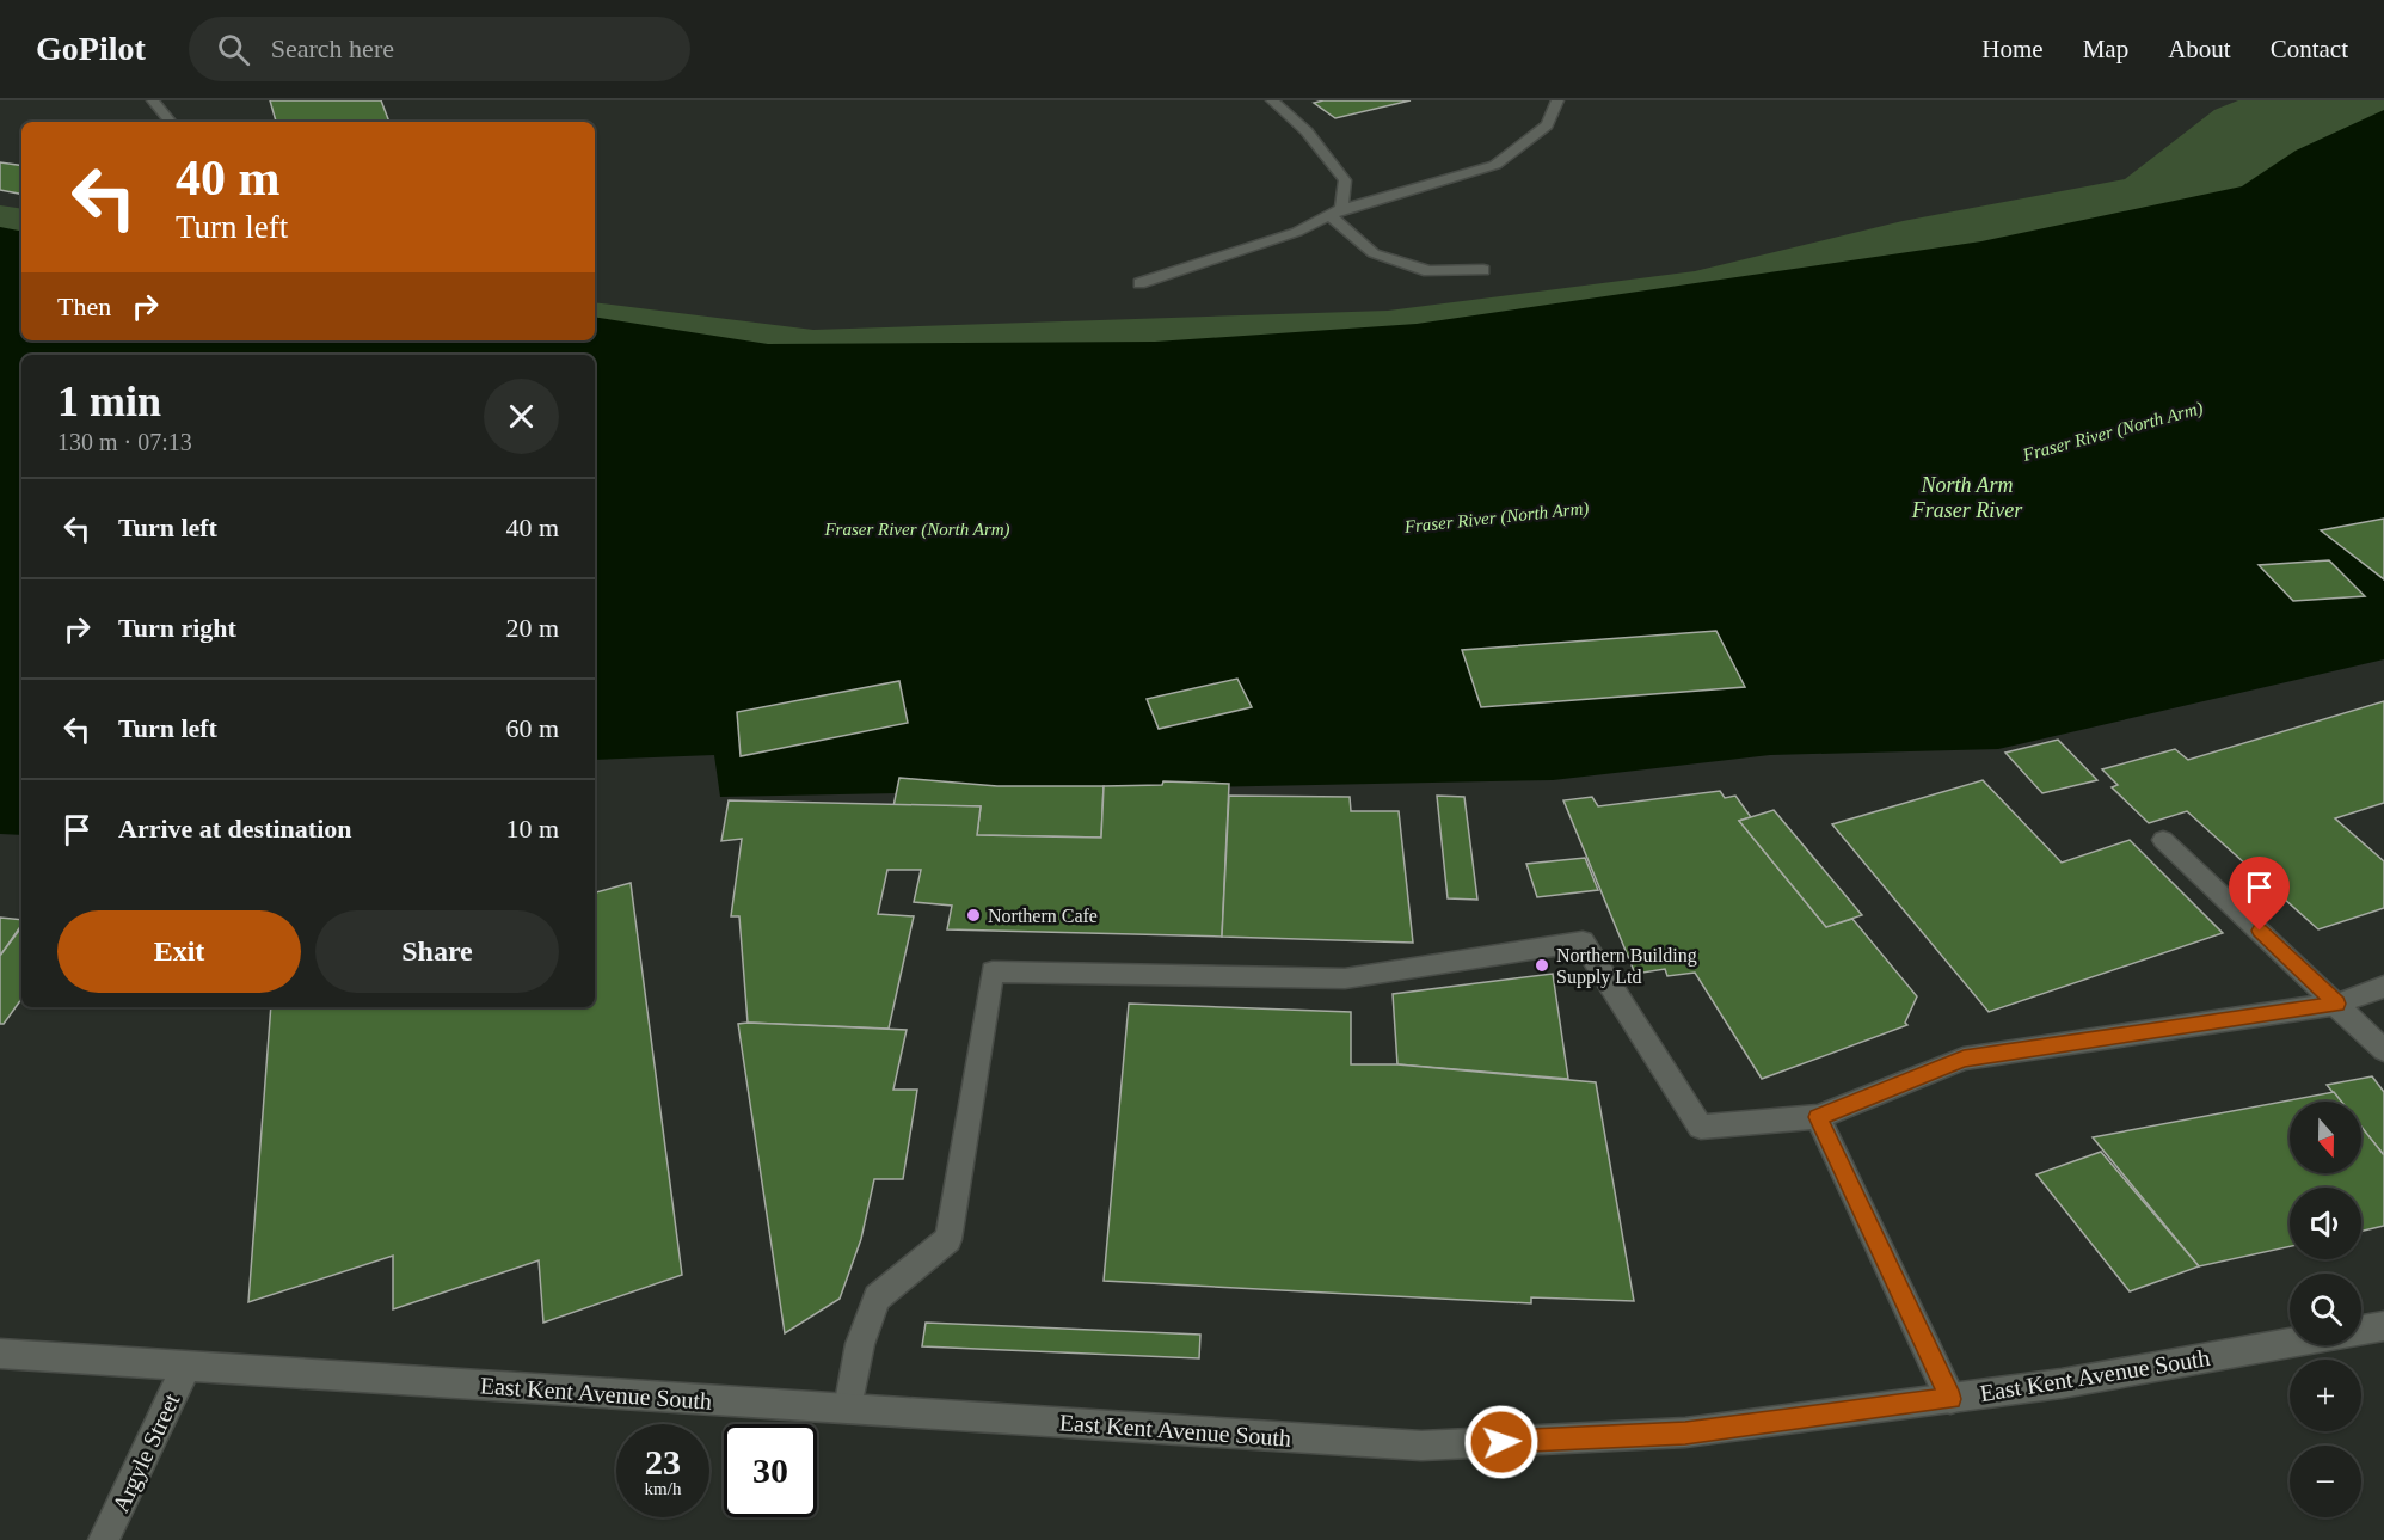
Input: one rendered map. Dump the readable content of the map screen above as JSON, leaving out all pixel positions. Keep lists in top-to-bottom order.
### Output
{
  "streets": {
    "street": ["East Kent Avenue South", "Argyle Street"]
  },
  "crossings": [
    ["East Kent Avenue South", "Argyle Street"]
  ],
  "water": ["Fraser River (North Arm)", "North Arm Fraser River"],
  "places": ["Northern Cafe", "Northern Building Supply Ltd"],
  "north": "bottom",
  "page": {
    "header": "GoPilot",
    "search": "Search here",
    "nav": [
      "Home",
      "Map",
      "About",
      "Contact"
    ],
    "turn": ["40 m", "Turn left"],
    "then": "Then",
    "heading": ["1 min", "130 m · 07:13"],
    "list": [
      {
        "name": "Turn left",
        "value": "40 m"
      },
      {
        "name": "Turn right",
        "value": "20 m"
      },
      {
        "name": "Turn left",
        "value": "60 m"
      },
      {
        "name": "Arrive at destination",
        "value": "10 m"
      }
    ],
    "buttons": ["Exit", "Share"],
    "map_buttons": ["+", "−"],
    "speed": "23 km/h",
    "limit": "30"
  }
}
